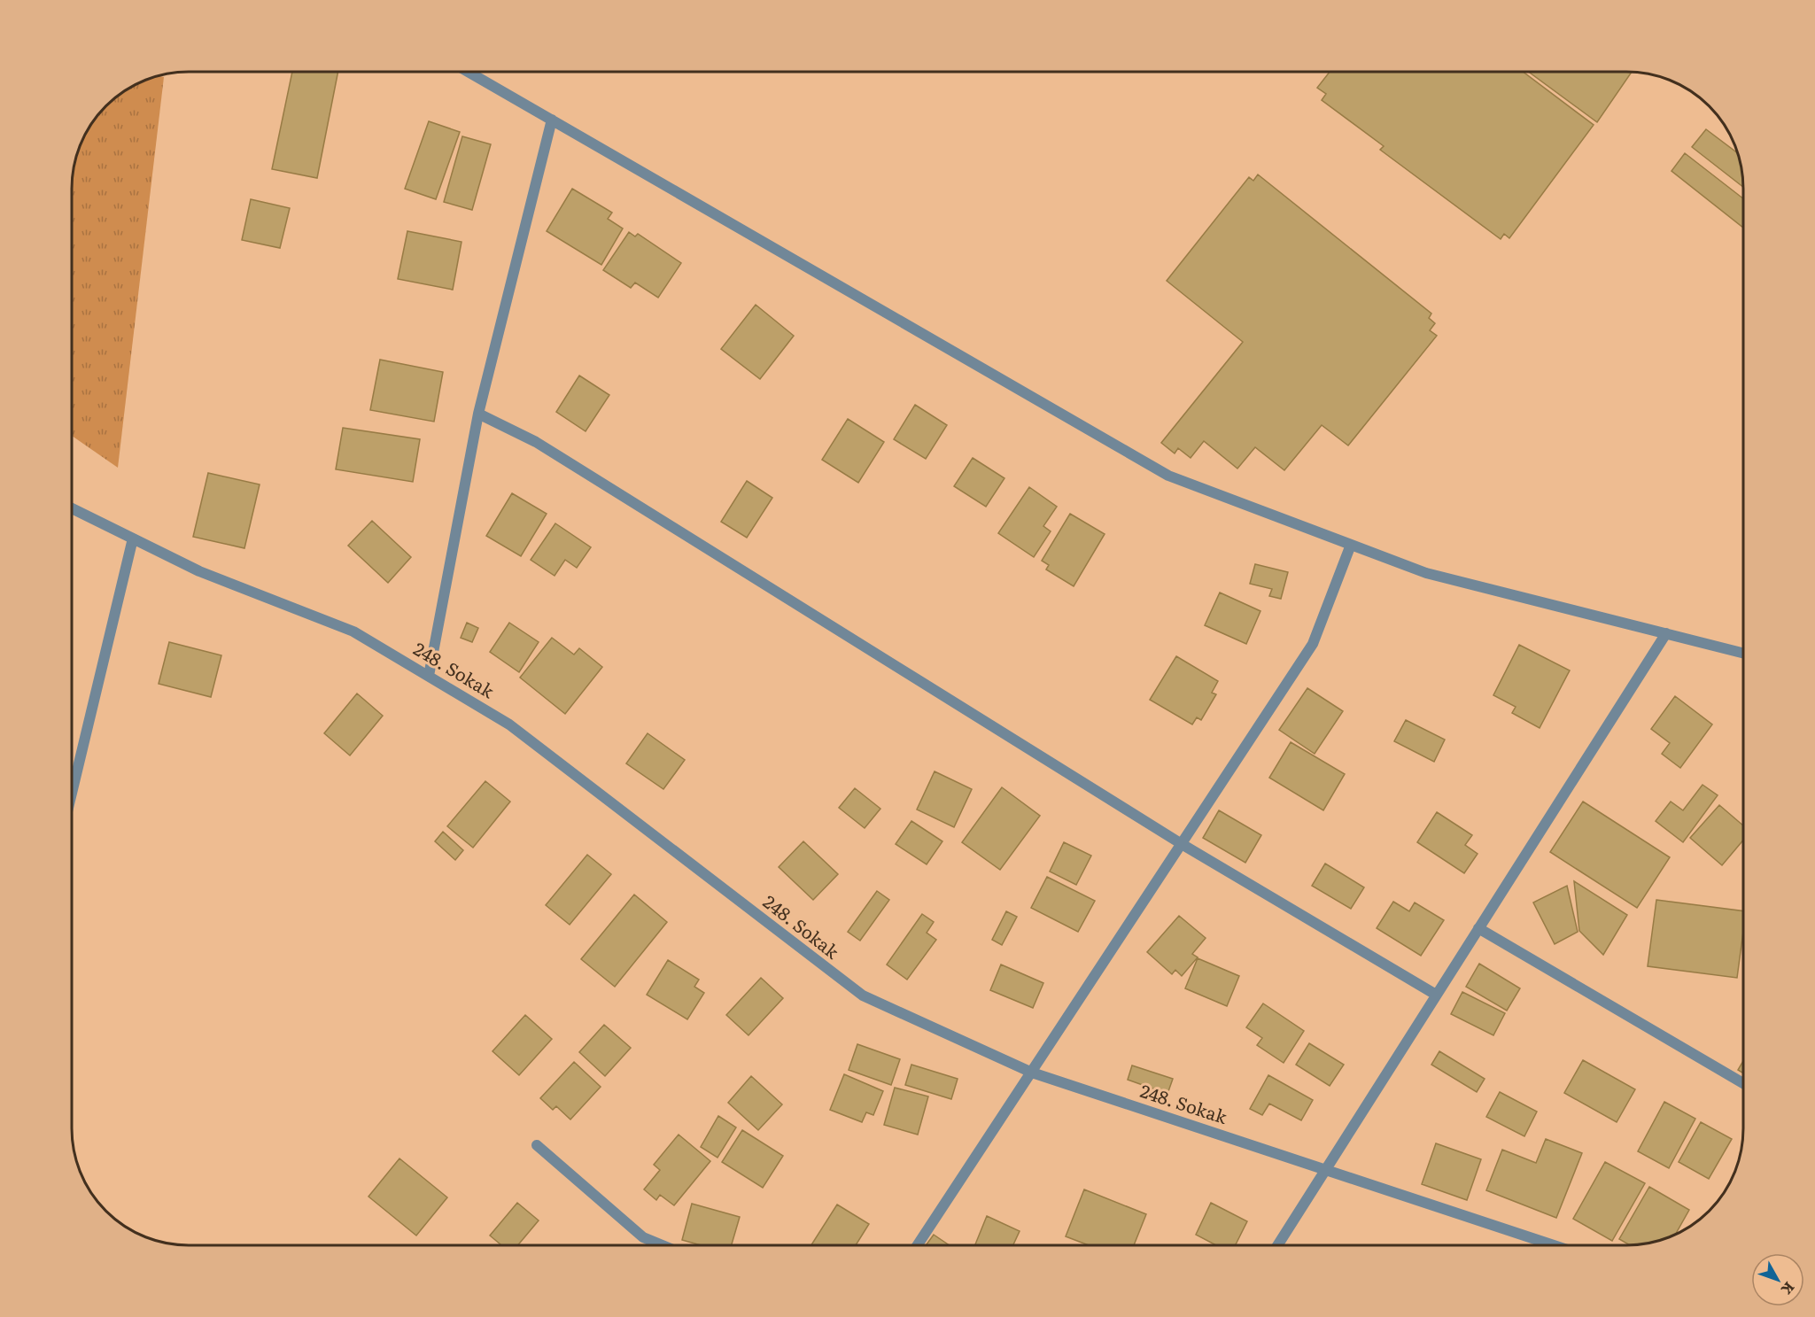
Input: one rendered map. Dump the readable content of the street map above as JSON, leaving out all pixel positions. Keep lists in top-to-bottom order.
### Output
{
  "streets": {
    "street": ["248. Sokak"]
  },
  "north": "bottom right"
}
